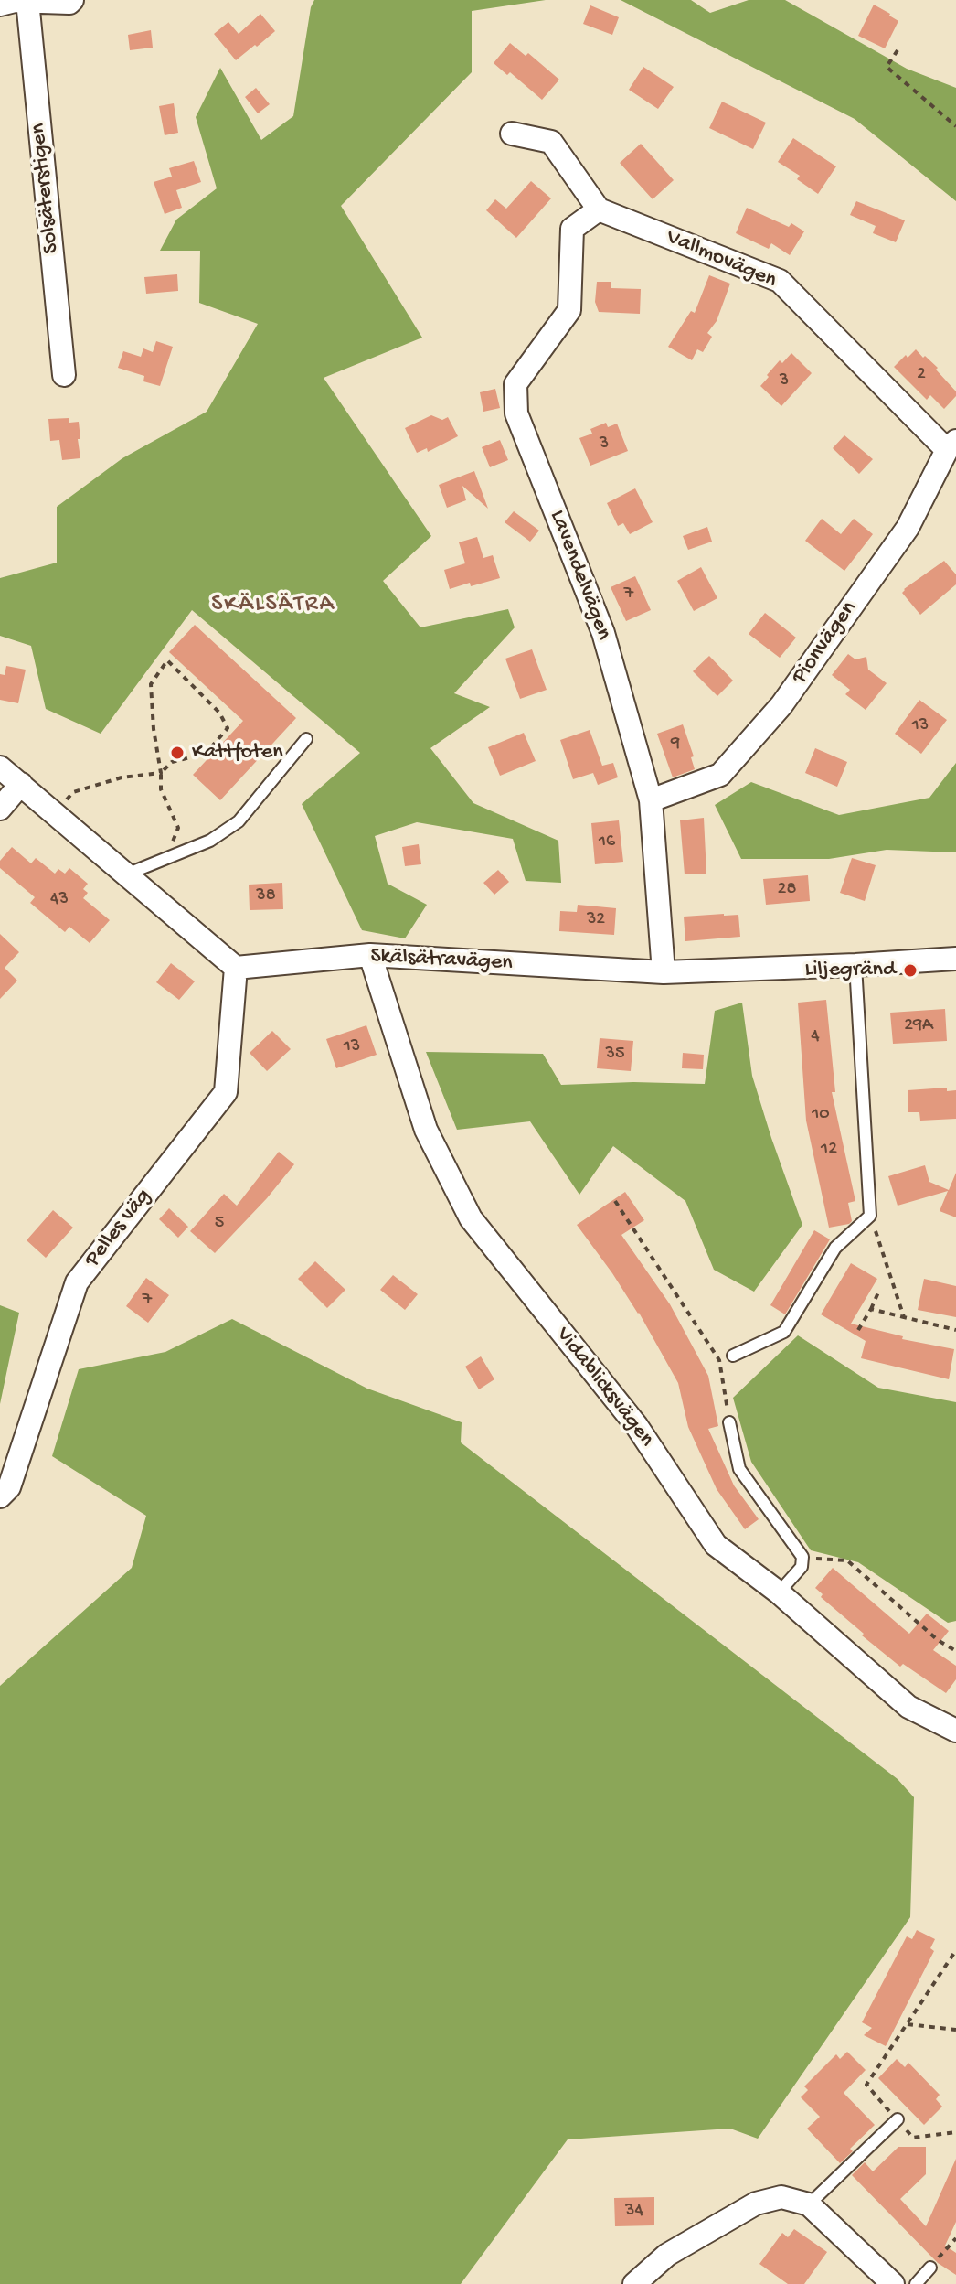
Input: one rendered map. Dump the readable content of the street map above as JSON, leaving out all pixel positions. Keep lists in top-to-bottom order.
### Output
{
  "streets": {
    "street": [
      "Solsäterstigen",
      "Vallmovägen",
      "Lavendelvägen",
      "Pionvägen",
      "Skälsätravägen",
      "Pelles väg",
      "Vidablicksvägen"
    ]
  },
  "crossings": [
    ["Vallmovägen", "Lavendelvägen"],
    ["Vallmovägen", "Pionvägen"],
    ["Lavendelvägen", "Pionvägen"],
    ["Lavendelvägen", "Skälsätravägen"],
    ["Skälsätravägen", "Pelles väg"],
    ["Skälsätravägen", "Vidablicksvägen"]
  ],
  "districts": ["SKÄLSÄTRA"],
  "places": ["Kattfoten", "Liljegränd"],
  "house_numbers": [
    "2",
    "3",
    "3",
    "7",
    "13",
    "9",
    "16",
    "28",
    "38",
    "43",
    "32",
    "29A",
    "4",
    "13",
    "35",
    "10",
    "12",
    "5",
    "7",
    "34"
  ]
}
